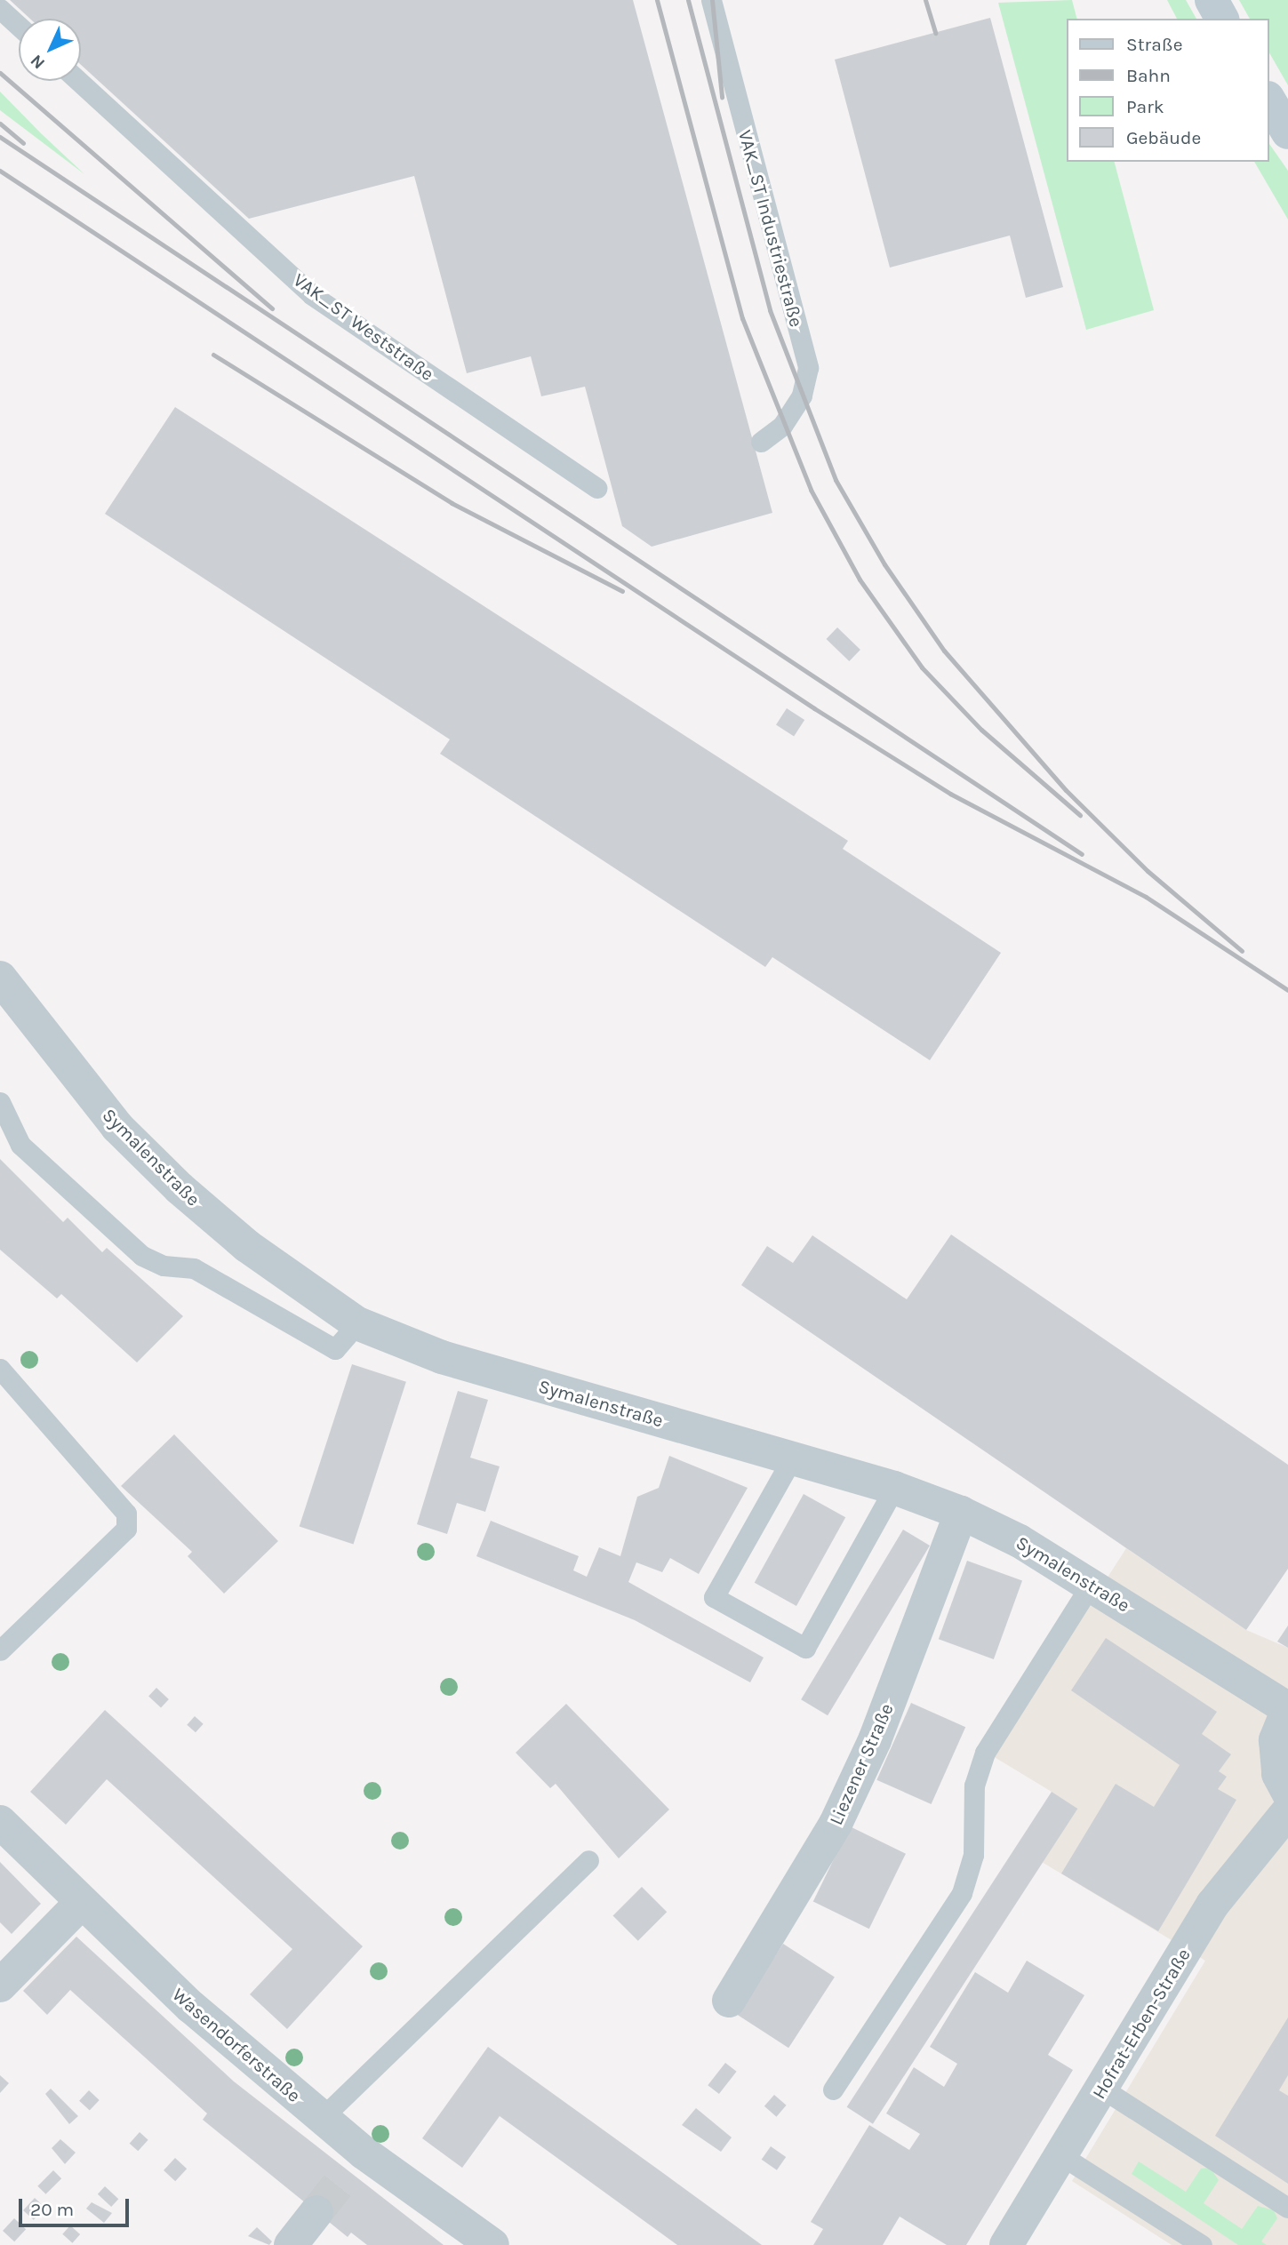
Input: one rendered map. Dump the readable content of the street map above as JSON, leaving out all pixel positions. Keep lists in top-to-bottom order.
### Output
{
  "streets": {
    "street": [
      "Symalenstraße",
      "Liezener Straße",
      "Hofrat-Erben-Straße",
      "Wasendorferstraße"
    ],
    "lane": ["VAK_ST Industriestraße", "VAK_ST Weststraße"]
  },
  "crossings": [
    ["Symalenstraße", "Liezener Straße"]
  ],
  "legend": [
    "Straße",
    "Bahn",
    "Park",
    "Gebäude"
  ],
  "scale_bar": "20 m",
  "north": "bottom left"
}
